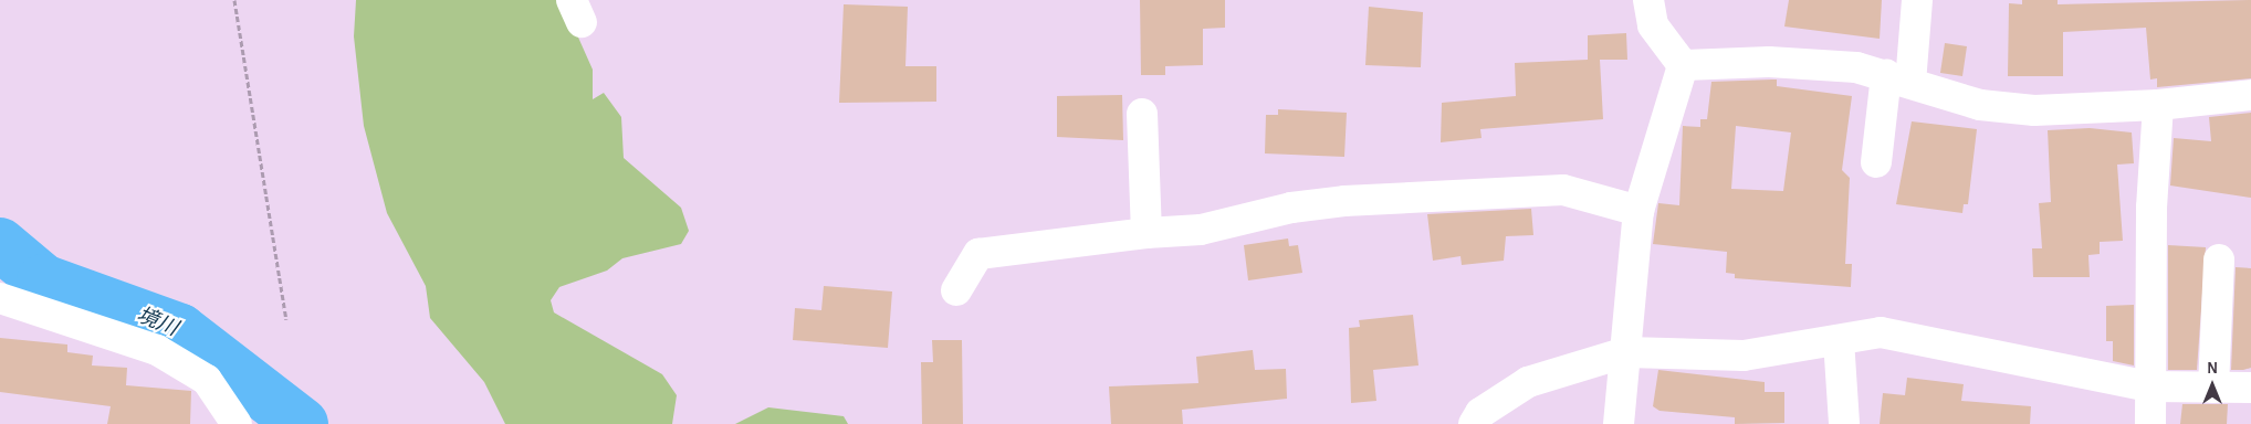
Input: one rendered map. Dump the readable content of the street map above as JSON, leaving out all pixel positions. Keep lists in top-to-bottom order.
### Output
{
  "water": ["境川"],
  "north": "top"
}
